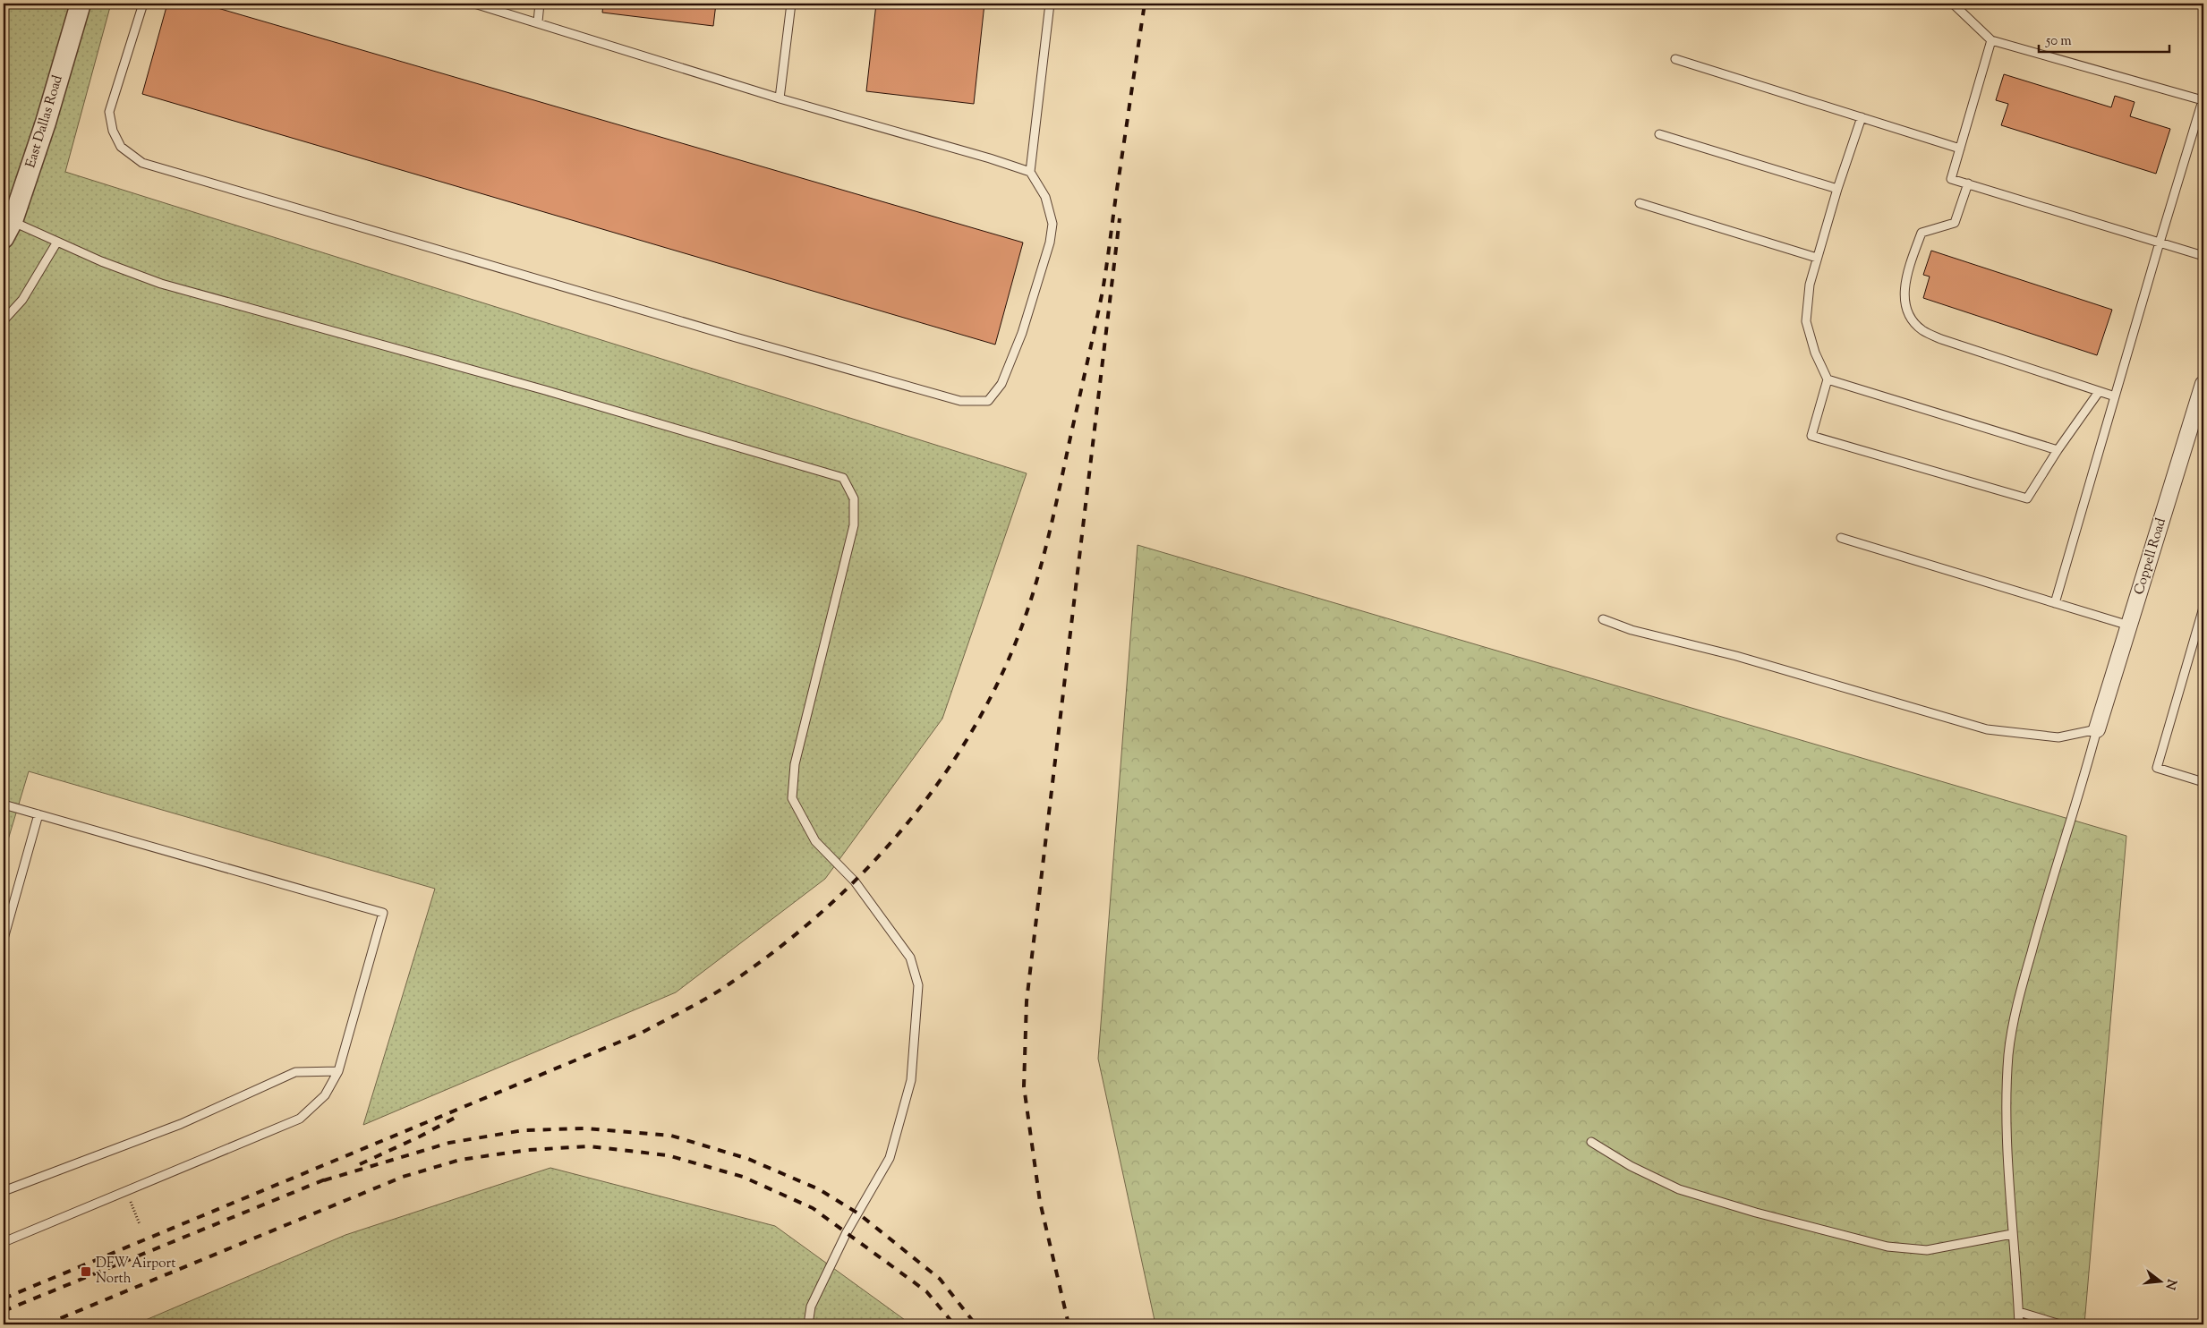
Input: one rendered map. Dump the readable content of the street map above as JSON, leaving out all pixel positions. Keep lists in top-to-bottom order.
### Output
{
  "streets": {
    "street": ["East Dallas Road", "Coppell Road"]
  },
  "places": {
    "transit": ["DFW Airport North"]
  },
  "scale_bar": "50 m",
  "north": "right"
}
